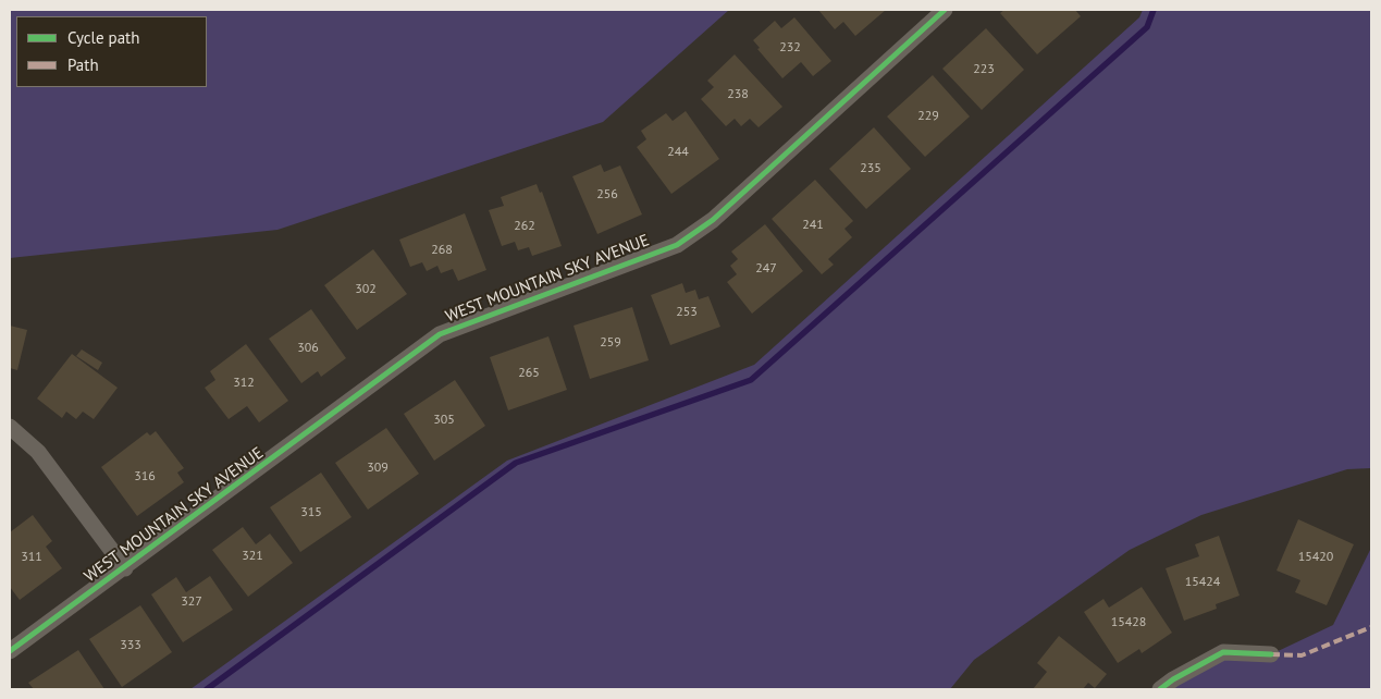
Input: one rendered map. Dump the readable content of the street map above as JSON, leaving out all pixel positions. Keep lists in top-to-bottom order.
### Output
{
  "streets": {
    "street": ["WEST MOUNTAIN SKY AVENUE"]
  },
  "house_numbers": [
    "232",
    "223",
    "238",
    "229",
    "244",
    "235",
    "256",
    "241",
    "262",
    "268",
    "247",
    "302",
    "253",
    "259",
    "306",
    "265",
    "312",
    "305",
    "309",
    "316",
    "315",
    "321",
    "311",
    "15420",
    "15424",
    "327",
    "15428",
    "333"
  ],
  "legend": ["Cycle path", "Path"]
}
